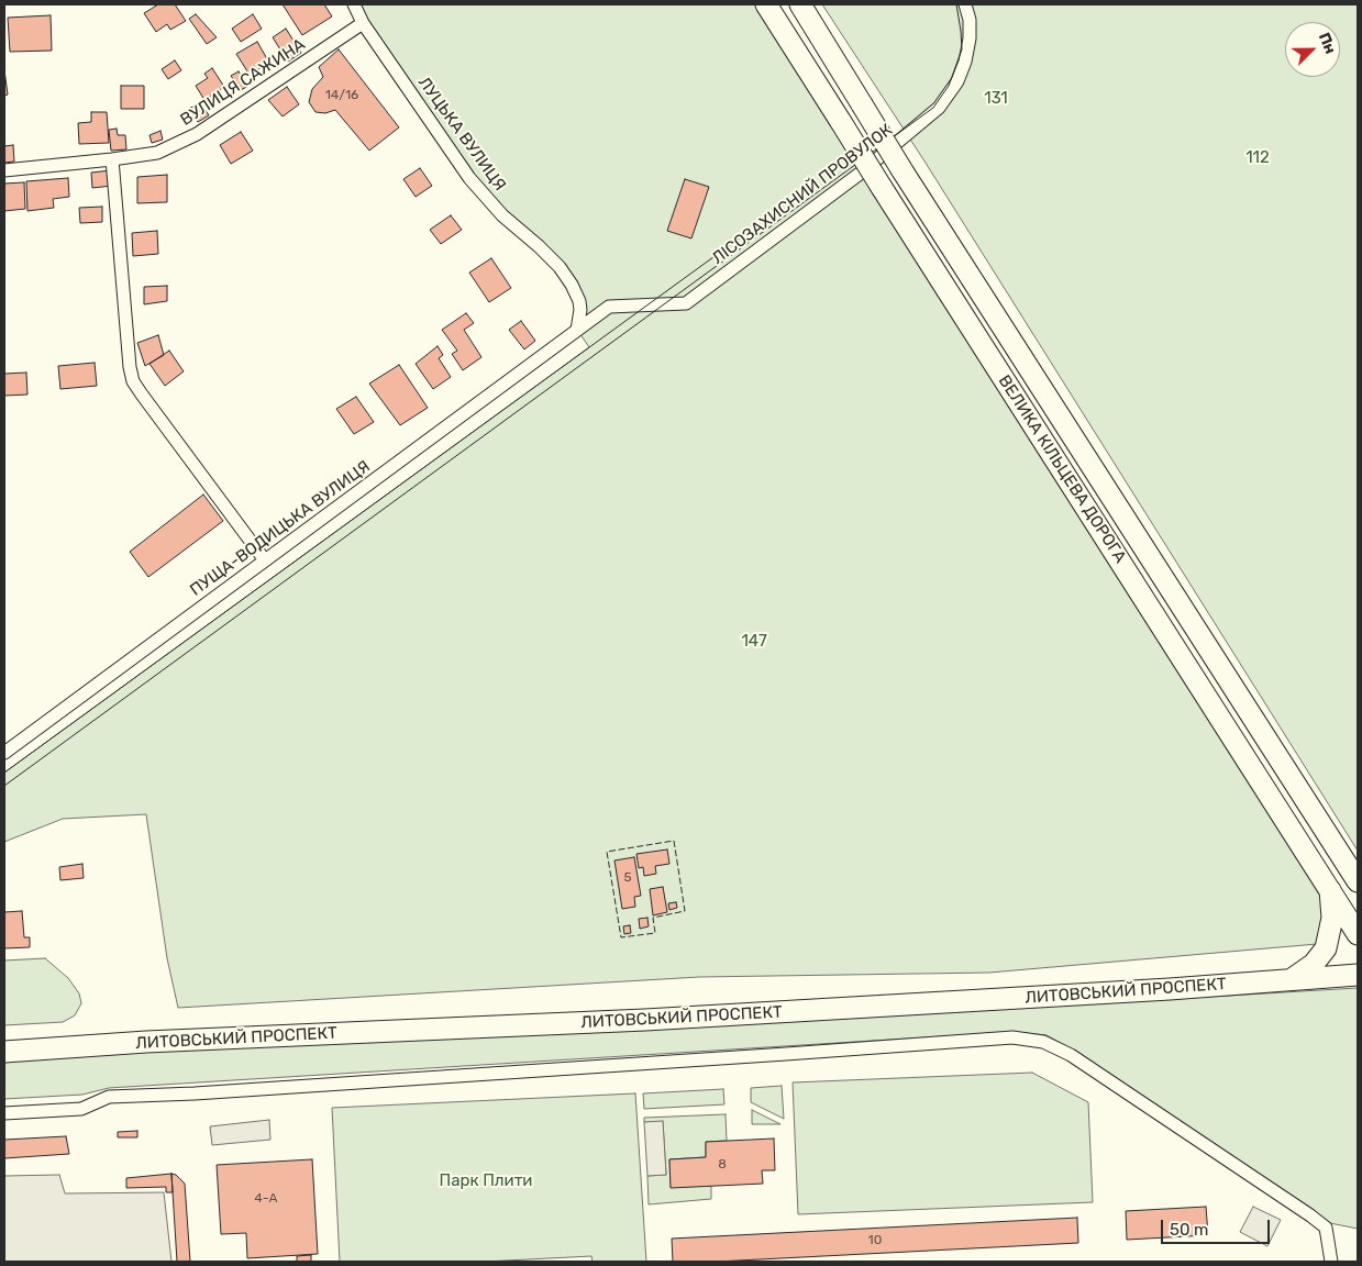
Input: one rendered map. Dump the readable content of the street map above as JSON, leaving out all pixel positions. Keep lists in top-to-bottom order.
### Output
{
  "streets": {
    "main road": ["ВЕЛИКА КІЛЬЦЕВА ДОРОГА", "ЛИТОВСЬКИЙ ПРОСПЕКТ"],
    "street": [
      "ВУЛИЦЯ САЖИНА",
      "ЛУЦЬКА ВУЛИЦЯ",
      "ЛІСОЗАХИСНИЙ ПРОВУЛОК",
      "ПУЩА-ВОДИЦЬКА ВУЛИЦЯ"
    ]
  },
  "crossings": [
    ["ВУЛИЦЯ САЖИНА", "ЛУЦЬКА ВУЛИЦЯ"],
    ["ЛУЦЬКА ВУЛИЦЯ", "ЛІСОЗАХИСНИЙ ПРОВУЛОК"],
    ["ЛУЦЬКА ВУЛИЦЯ", "ПУЩА-ВОДИЦЬКА ВУЛИЦЯ"],
    ["ЛІСОЗАХИСНИЙ ПРОВУЛОК", "ПУЩА-ВОДИЦЬКА ВУЛИЦЯ"]
  ],
  "parks": [
    "131",
    "112",
    "147",
    "Парк Плити"
  ],
  "house_numbers": [
    "14/16",
    "5",
    "8",
    "4-А",
    "10"
  ],
  "scale_bar": "50 m",
  "north": "top right"
}
